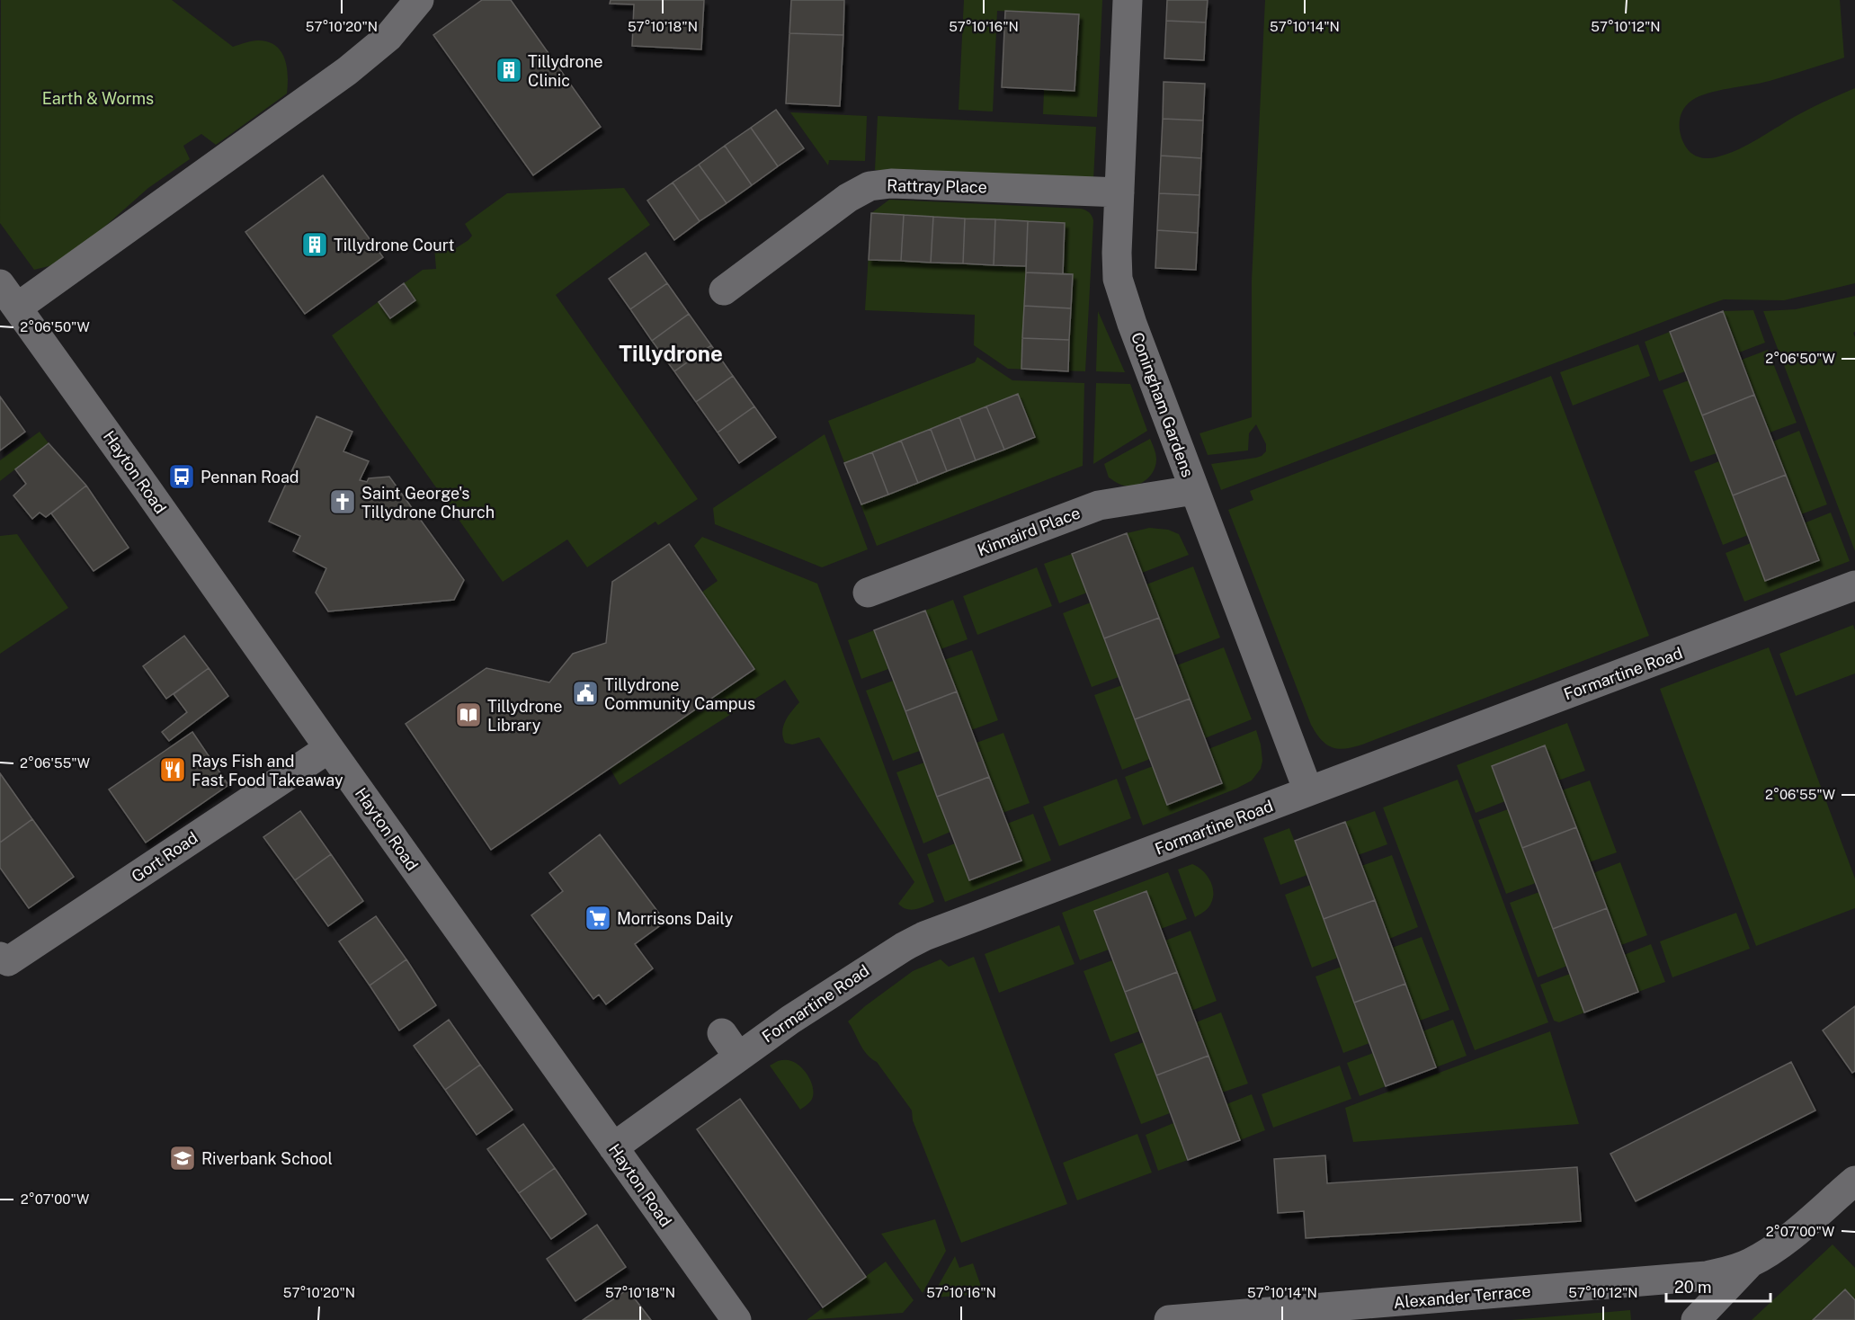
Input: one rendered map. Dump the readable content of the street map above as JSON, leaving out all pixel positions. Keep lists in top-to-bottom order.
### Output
{
  "streets": {
    "street": [
      "Rattray Place",
      "Coningham Gardens",
      "Hayton Road",
      "Kinnaird Place",
      "Formartine Road",
      "Gort Road",
      "Alexander Terrace"
    ]
  },
  "crossings": [
    ["Rattray Place", "Coningham Gardens"],
    ["Coningham Gardens", "Kinnaird Place"],
    ["Coningham Gardens", "Formartine Road"],
    ["Hayton Road", "Formartine Road"],
    ["Hayton Road", "Gort Road"]
  ],
  "districts": ["Tillydrone"],
  "parks": ["Earth & Worms"],
  "places": {
    "building": ["Tillydrone Clinic", "Tillydrone Court"],
    "bus stop": ["Pennan Road"],
    "church": ["Saint George's Tillydrone Church"],
    "public building": ["Tillydrone Community Campus"],
    "library": ["Tillydrone Library"],
    "restaurant": ["Rays Fish and Fast Food Takeaway"],
    "supermarket": ["Morrisons Daily"],
    "school or university": ["Riverbank School"]
  },
  "scale_bar": "20 m",
  "coordinates": [
    "57°10'20\"N",
    "57°10'18\"N",
    "57°10'16\"N",
    "57°10'14\"N",
    "57°10'12\"N",
    "2°06'50\"W",
    "2°06'55\"W",
    "2°07'00\"W"
  ]
}
